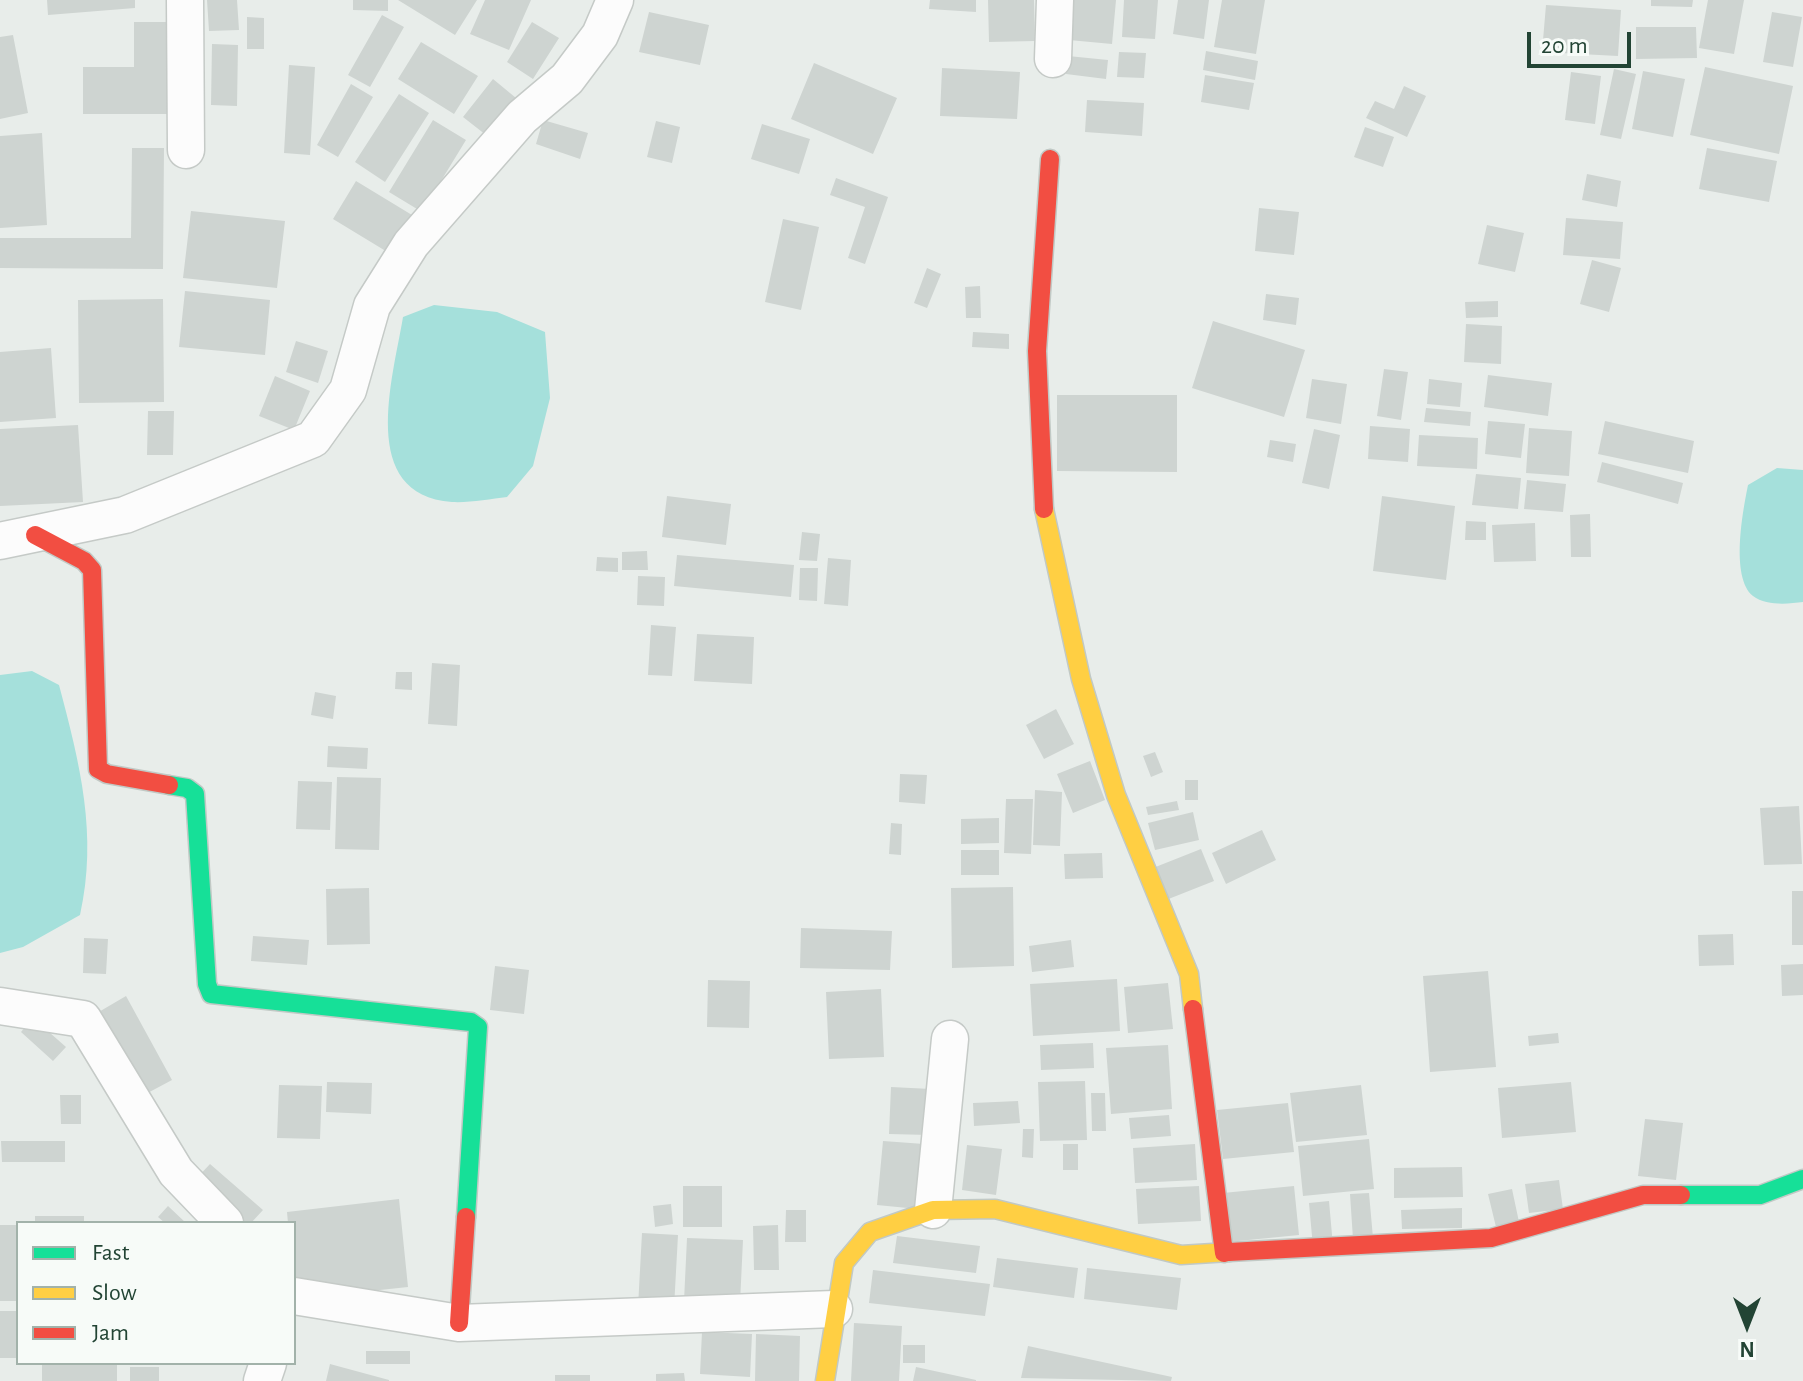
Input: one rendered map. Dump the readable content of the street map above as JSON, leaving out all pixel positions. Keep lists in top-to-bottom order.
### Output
{
  "legend": ["Fast", "Slow", "Jam"],
  "scale_bar": "20 m",
  "north": "bottom"
}
